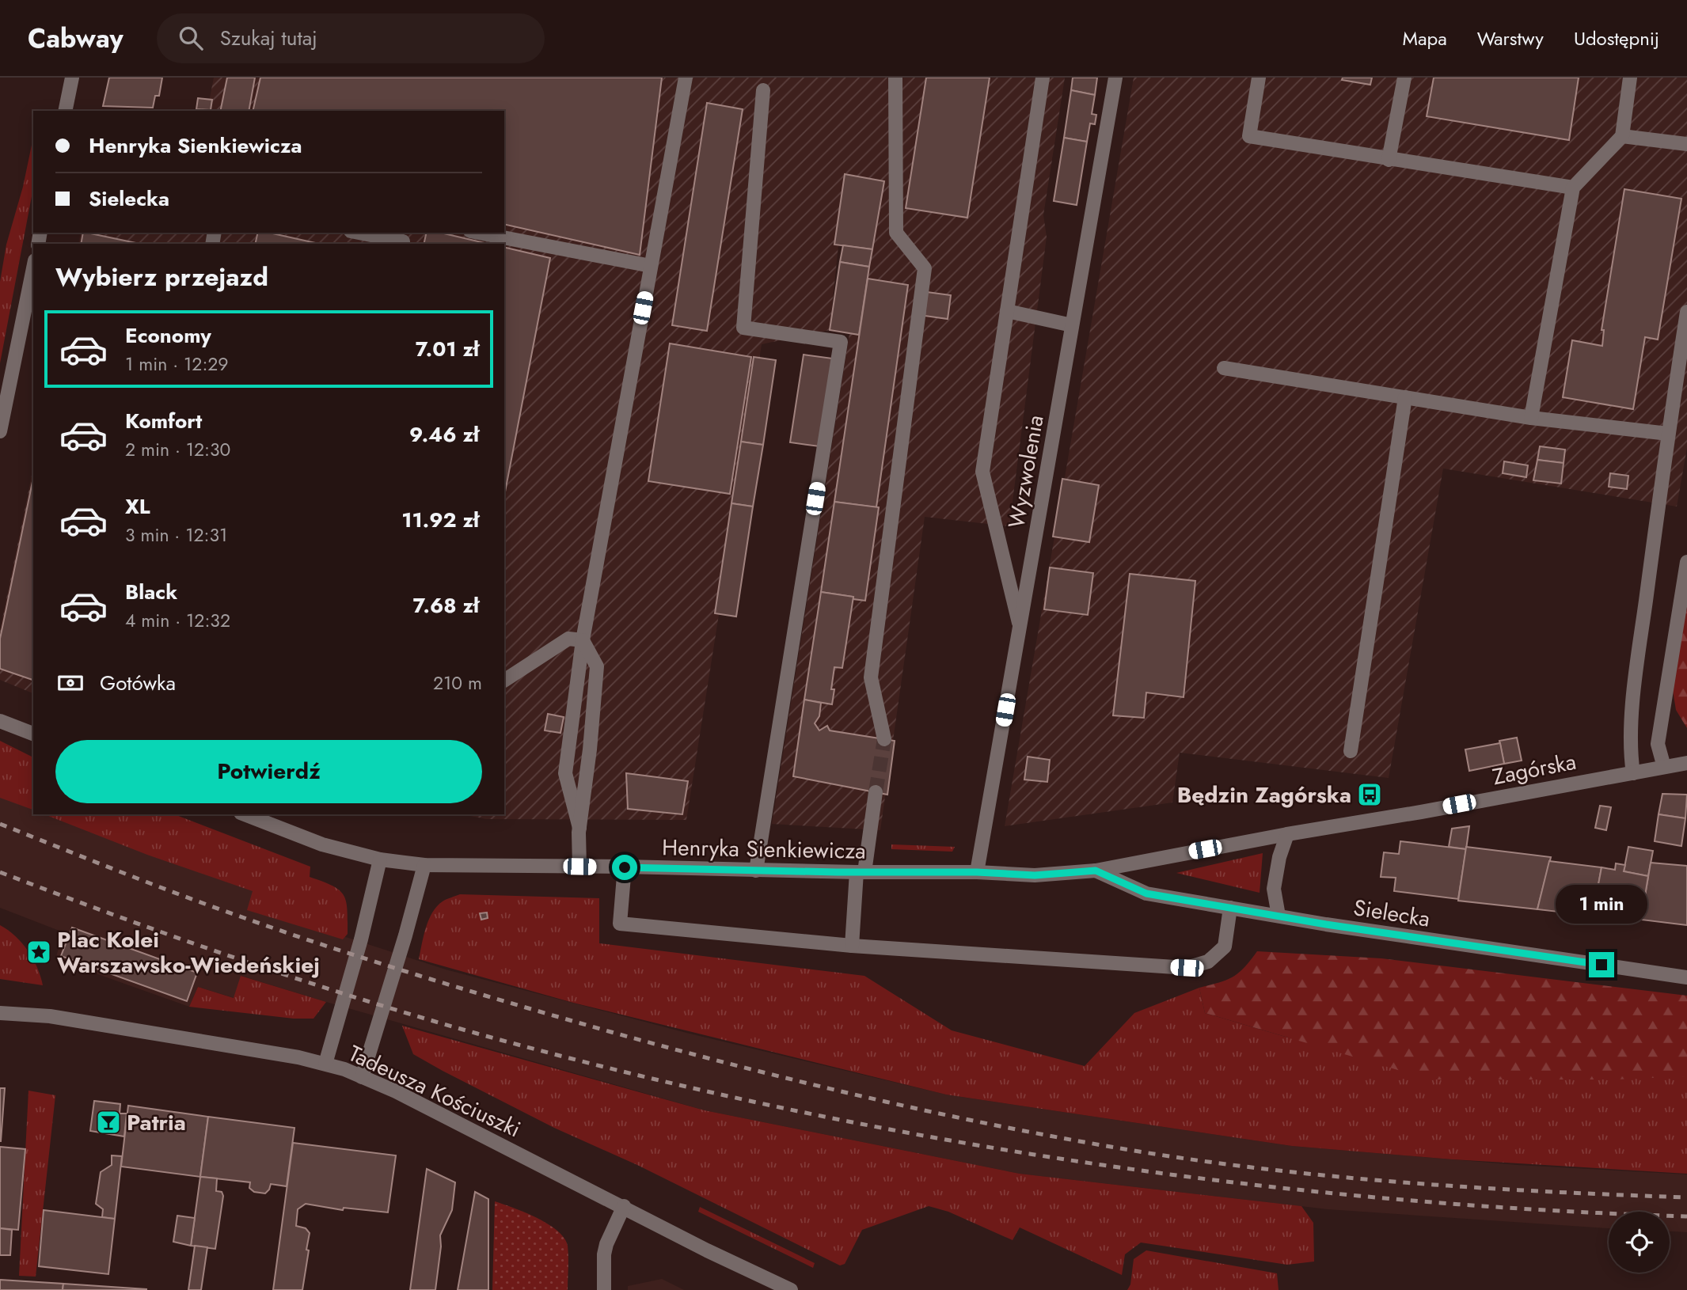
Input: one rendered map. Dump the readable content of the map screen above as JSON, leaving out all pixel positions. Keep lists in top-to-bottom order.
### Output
{
  "streets": {
    "street": [
      "Wyzwolenia",
      "Zagórska",
      "Henryka Sienkiewicza",
      "Sielecka",
      "Tadeusza Kościuszki"
    ]
  },
  "crossings": [
    ["Wyzwolenia", "Henryka Sienkiewicza"],
    ["Zagórska", "Henryka Sienkiewicza"],
    ["Zagórska", "Sielecka"],
    ["Henryka Sienkiewicza", "Sielecka"]
  ],
  "places": {
    "bus stop": ["Będzin Zagórska"],
    "place": ["Plac Kolei Warszawsko-Wiedeńskiej"],
    "bar": ["Patria"]
  },
  "page": {
    "header": "Cabway",
    "search": "Szukaj tutaj",
    "nav": ["Mapa", "Warstwy", "Udostępnij"],
    "banner": ["Henryka Sienkiewicza", "Sielecka"],
    "heading": "Wybierz przejazd",
    "list": [
      {
        "name": "Economy",
        "note": "1 min · 12:29",
        "value": "7.01 zł"
      },
      {
        "name": "Komfort",
        "note": "2 min · 12:30",
        "value": "9.46 zł"
      },
      {
        "name": "XL",
        "note": "3 min · 12:31",
        "value": "11.92 zł"
      },
      {
        "name": "Black",
        "note": "4 min · 12:32",
        "value": "7.68 zł"
      }
    ],
    "pay": ["Gotówka", "210 m"],
    "buttons": "Potwierdź",
    "bubble": "1 min"
  }
}
